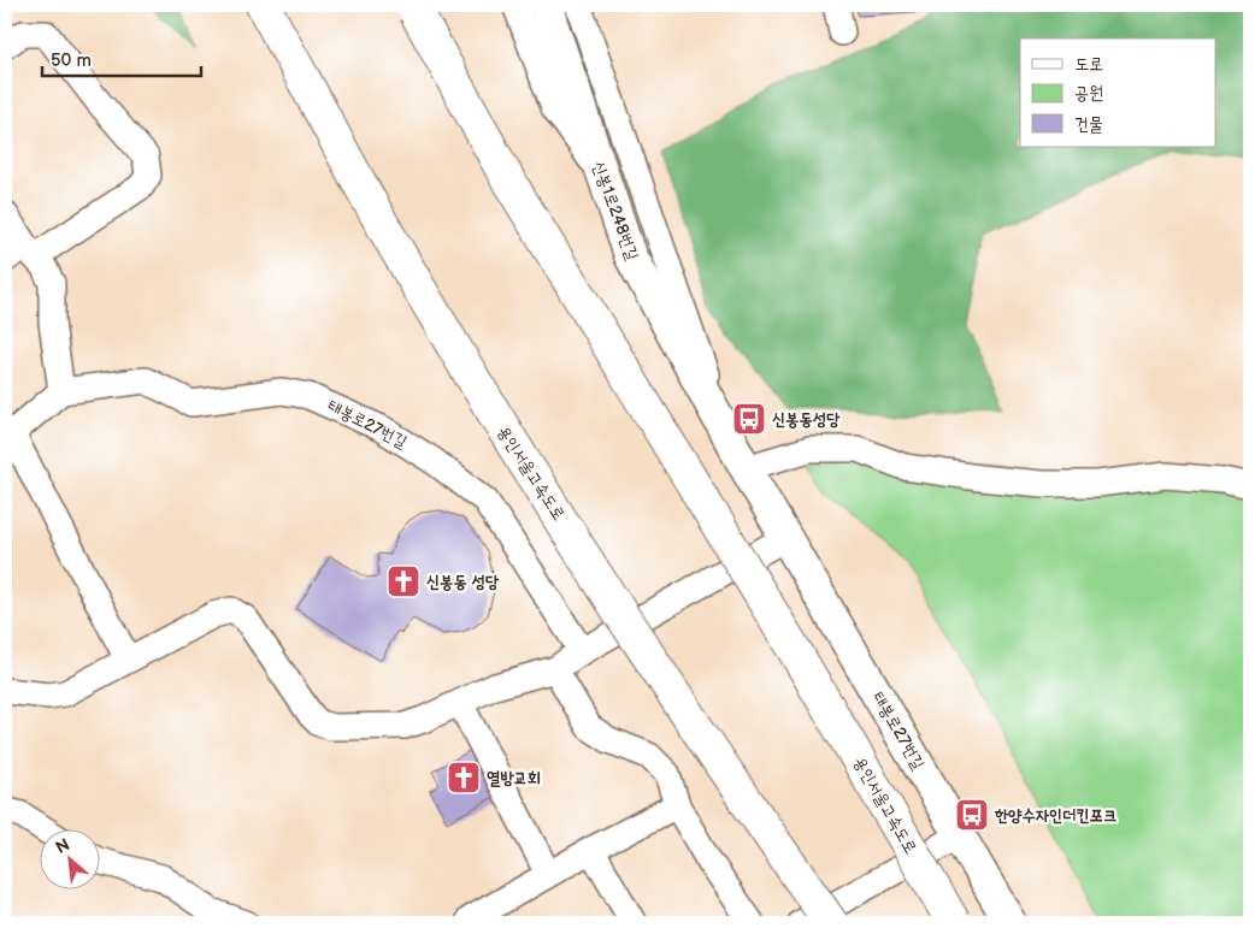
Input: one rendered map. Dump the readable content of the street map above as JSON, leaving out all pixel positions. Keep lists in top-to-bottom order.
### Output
{
  "streets": {
    "highway": ["용인서울고속도로"],
    "street": ["신봉1로248번길", "태봉로27번길"]
  },
  "crossings": [
    ["신봉1로248번길", "태봉로27번길"]
  ],
  "places": {
    "bus stop": ["신봉동성당", "한양수자인더킨포크"],
    "church": ["신봉동 성당", "열방교회"]
  },
  "legend": ["도로", "공원", "건물"],
  "scale_bar": "50 m",
  "north": "top left"
}
